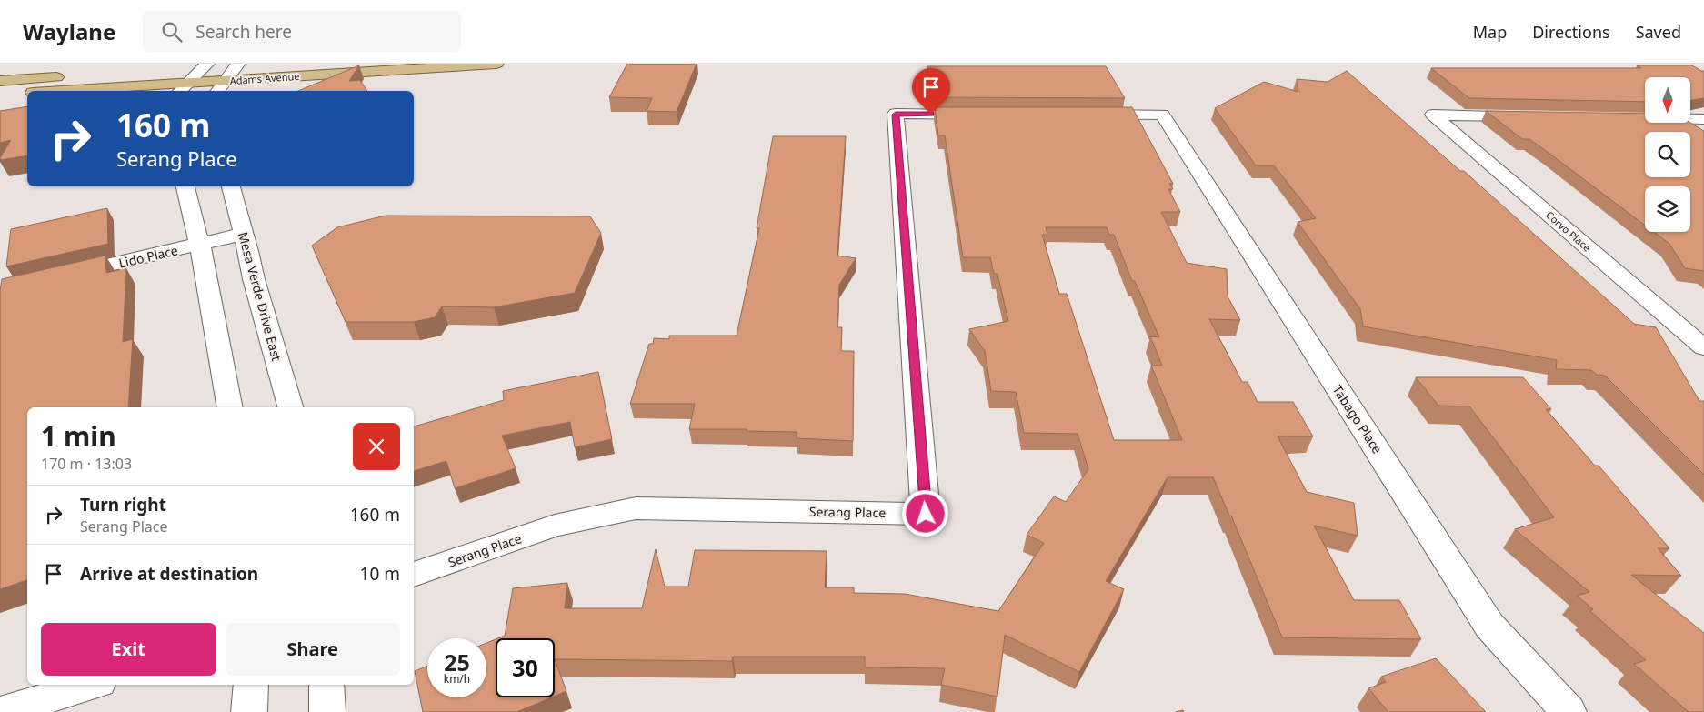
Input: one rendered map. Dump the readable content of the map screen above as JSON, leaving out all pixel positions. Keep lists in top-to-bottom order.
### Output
{
  "streets": {
    "main road": ["Adams Avenue"],
    "street": [
      "Corvo Place",
      "Lido Place",
      "Mesa Verde Drive East",
      "Tabago Place",
      "Serang Place"
    ]
  },
  "crossings": [
    ["Lido Place", "Mesa Verde Drive East"]
  ],
  "north": "bottom",
  "page": {
    "header": "Waylane",
    "search": "Search here",
    "nav": ["Map", "Directions", "Saved"],
    "turn": ["160 m", "Serang Place"],
    "heading": ["1 min", "170 m · 13:03"],
    "list": [
      {
        "name": "Turn right",
        "note": "Serang Place",
        "value": "160 m"
      },
      {
        "name": "Arrive at destination",
        "value": "10 m"
      }
    ],
    "buttons": ["Exit", "Share"],
    "speed": "25 km/h",
    "limit": "30"
  }
}
